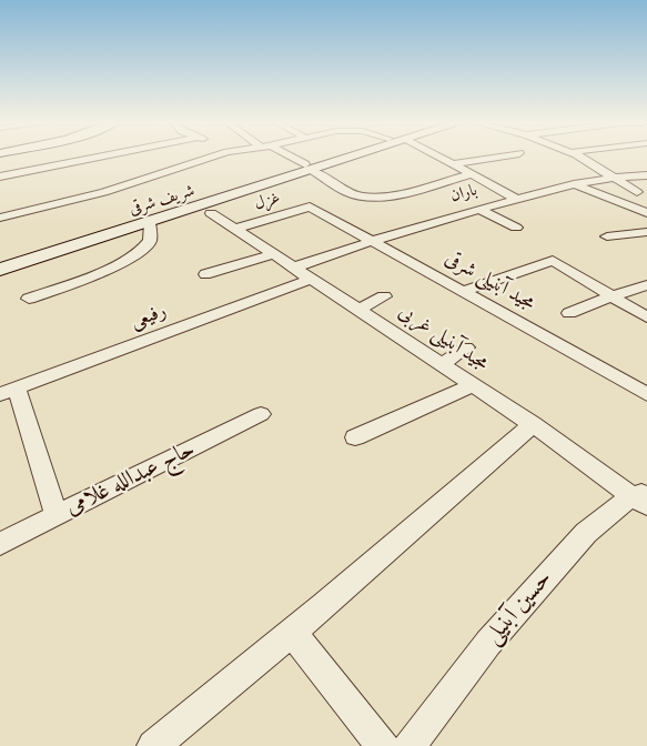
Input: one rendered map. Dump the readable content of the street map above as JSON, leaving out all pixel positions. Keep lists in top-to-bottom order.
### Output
{
  "streets": {
    "main road": ["شریف شرقی"],
    "street": [
      "باران",
      "غزل",
      "مجید آبنیلی شرقی",
      "رفیعی",
      "مجید آبنیلی غربی",
      "حاج عبدالله غلامی",
      "حسین آبنیلی"
    ]
  },
  "crossings": [
    ["باران", "مجید آبنیلی شرقی"],
    ["باران", "مجید آبنیلی غربی"],
    ["غزل", "مجید آبنیلی شرقی"],
    ["غزل", "مجید آبنیلی غربی"],
    ["رفیعی", "مجید آبنیلی غربی"],
    ["مجید آبنیلی غربی", "حسین آبنیلی"]
  ]
}
